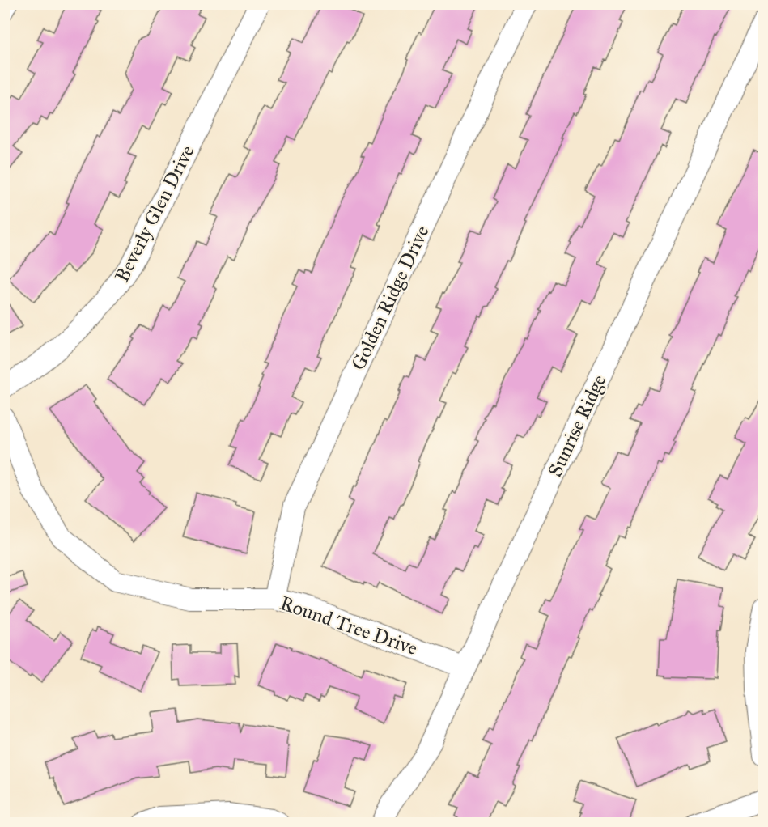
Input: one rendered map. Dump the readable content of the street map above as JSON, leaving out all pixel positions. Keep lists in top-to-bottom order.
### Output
{
  "streets": {
    "street": [
      "Beverly Glen Drive",
      "Golden Ridge Drive",
      "Sunrise Ridge",
      "Round Tree Drive"
    ]
  },
  "crossings": [
    ["Golden Ridge Drive", "Round Tree Drive"],
    ["Sunrise Ridge", "Round Tree Drive"]
  ]
}
